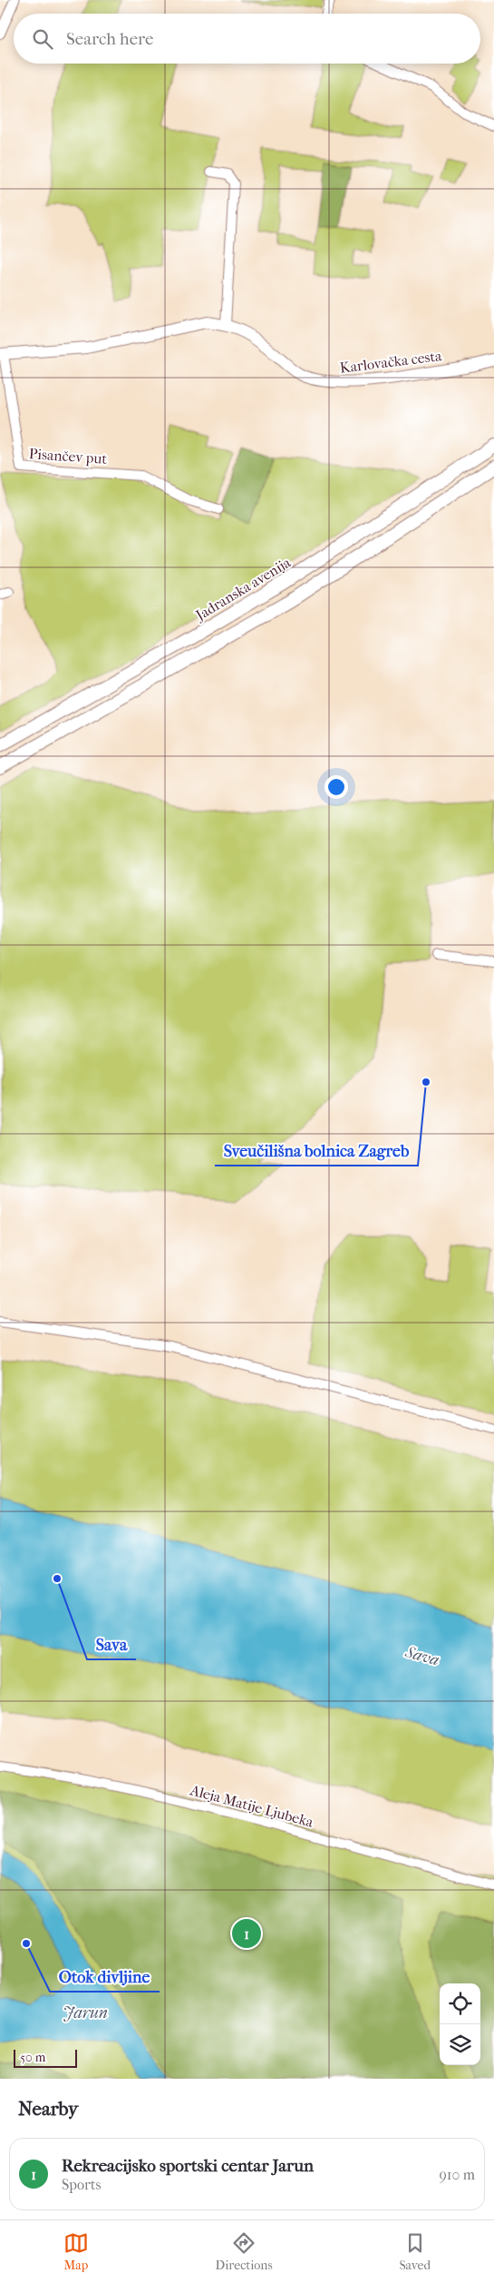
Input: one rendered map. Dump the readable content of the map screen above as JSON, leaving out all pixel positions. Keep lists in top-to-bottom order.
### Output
{
  "streets": {
    "main road": ["Jadranska avenija"],
    "street": ["Karlovačka cesta", "Pisančev put", "Aleja Matije Ljubeka"]
  },
  "crossings": [
    ["Karlovačka cesta", "Pisančev put"]
  ],
  "water": ["Sava", "Jarun"],
  "places": ["Sveučilišna bolnica Zagreb", "Sava", "Otok divljine"],
  "scale_bar": "50 m",
  "page": {
    "search": "Search here",
    "pins": "1",
    "scale": "50 m",
    "heading": "Nearby",
    "list": [
      {
        "mark": "1",
        "name": "Rekreacijsko sportski centar Jarun",
        "note": "Sports",
        "value": "910 m"
      }
    ],
    "nav": ["Map", "Directions", "Saved"]
  }
}
